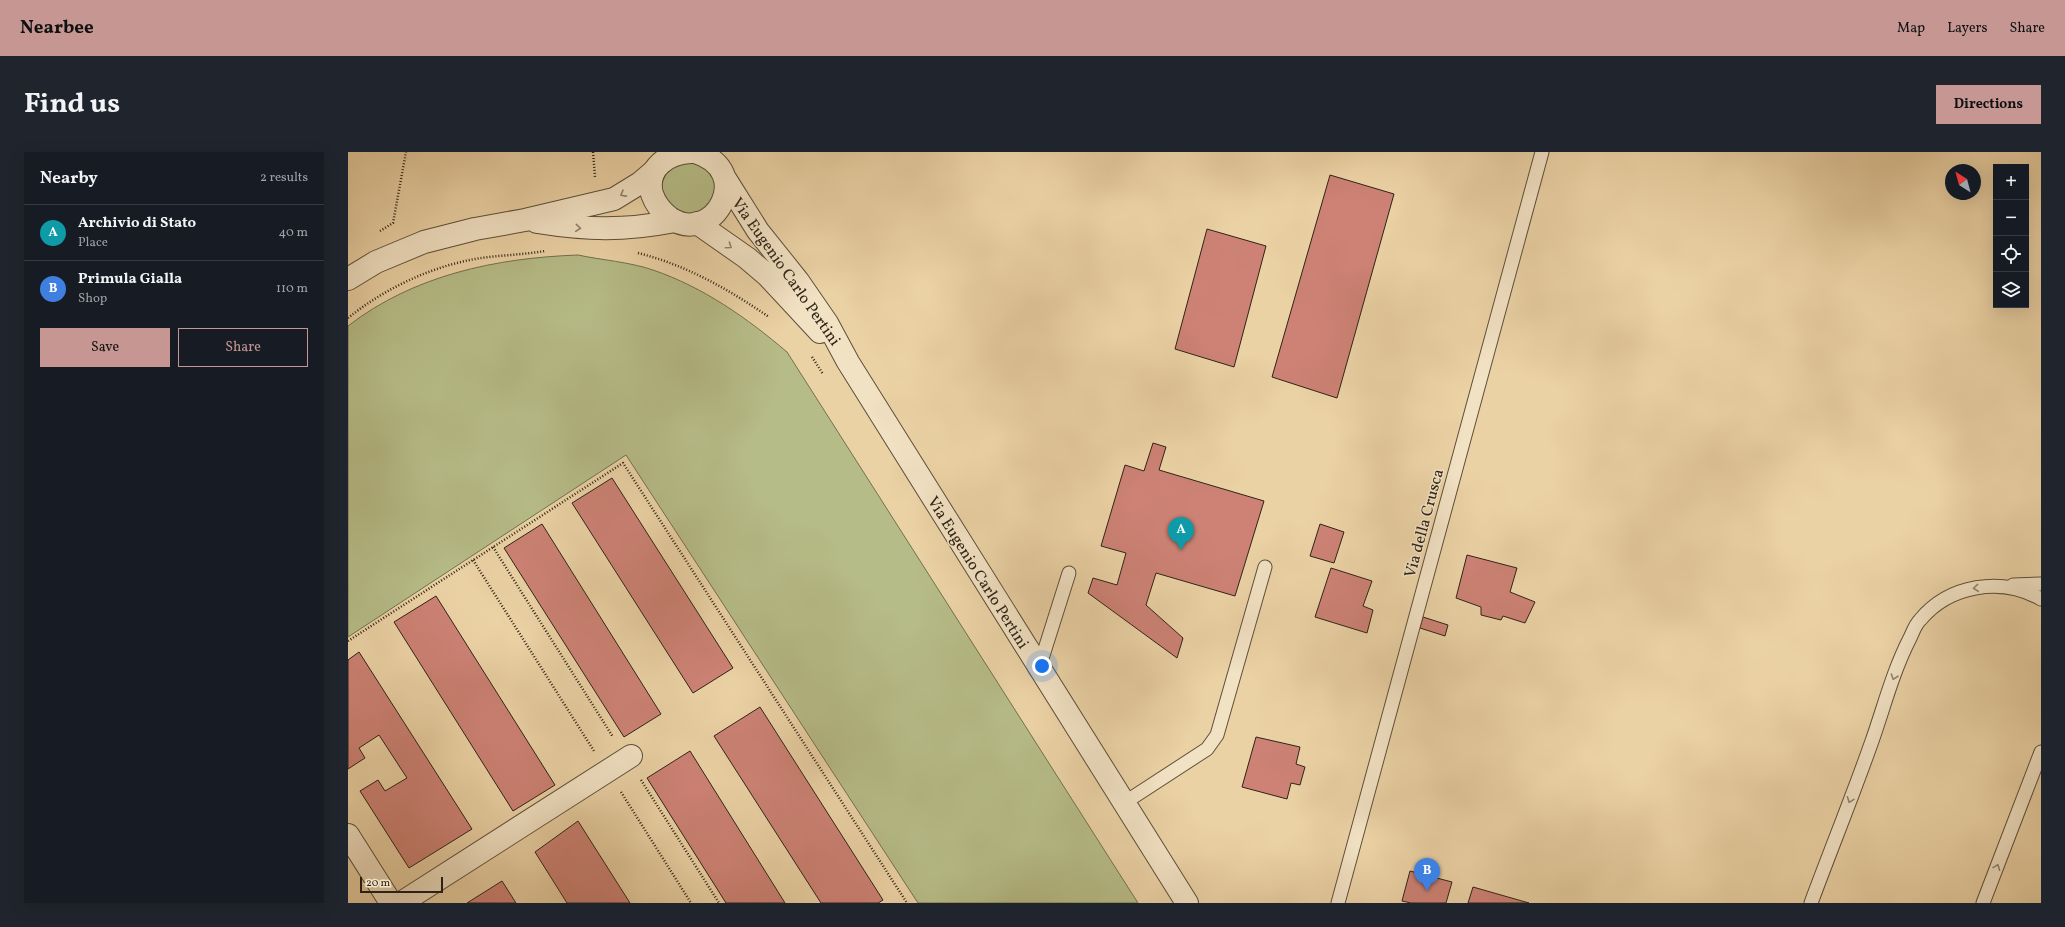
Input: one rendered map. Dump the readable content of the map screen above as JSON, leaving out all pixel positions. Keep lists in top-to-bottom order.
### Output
{
  "streets": {
    "street": ["Via Eugenio Carlo Pertini"],
    "lane": ["Via della Crusca"]
  },
  "scale_bar": "20 m",
  "north": "top left",
  "page": {
    "header": "Nearbee",
    "nav": ["Map", "Layers", "Share"],
    "title": "Find us",
    "buttons": [
      "Directions",
      ["Save", "Share"]
    ],
    "heading": ["Nearby", "2 results"],
    "map_buttons": ["+", "−"],
    "list": [
      {
        "mark": "A",
        "name": "Archivio di Stato",
        "note": "Place",
        "value": "40 m"
      },
      {
        "mark": "B",
        "name": "Primula Gialla",
        "note": "Shop",
        "value": "110 m"
      }
    ],
    "pins": ["A", "B"],
    "scale": "20 m"
  }
}
